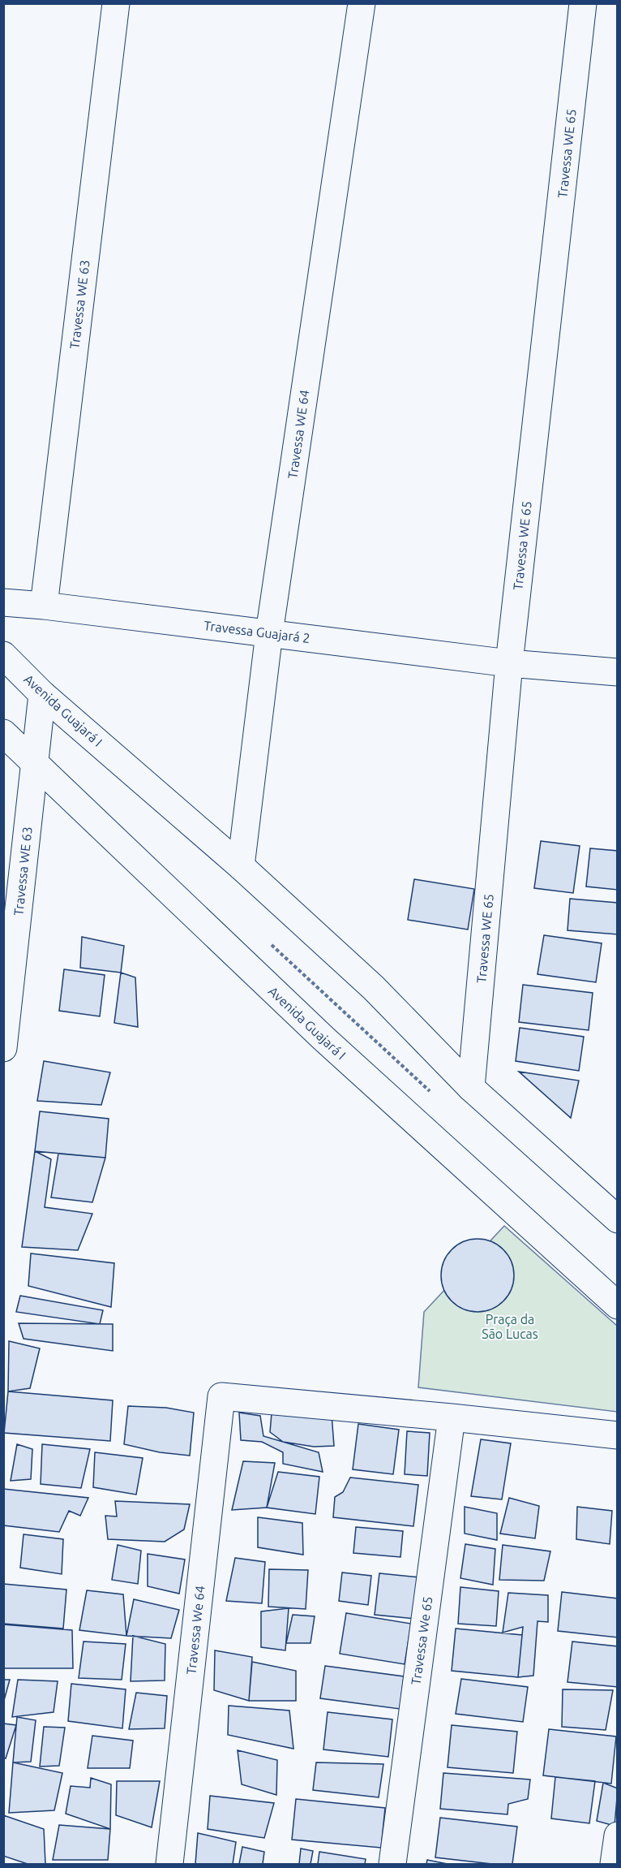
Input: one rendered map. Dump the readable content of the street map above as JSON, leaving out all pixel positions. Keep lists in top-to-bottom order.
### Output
{
  "streets": {
    "street": [
      "Travessa WE 65",
      "Travessa WE 63",
      "Travessa WE 64",
      "Travessa Guajará 2",
      "Avenida Guajará I",
      "Travessa We 64",
      "Travessa We 65"
    ]
  },
  "crossings": [
    ["Travessa WE 65", "Travessa Guajará 2"],
    ["Travessa WE 65", "Avenida Guajará I"],
    ["Travessa WE 63", "Travessa Guajará 2"],
    ["Travessa WE 63", "Avenida Guajará I"],
    ["Travessa WE 64", "Travessa Guajará 2"],
    ["Travessa WE 64", "Avenida Guajará I"],
    ["Travessa We 64", "Travessa We 65"]
  ],
  "parks": ["Praça da São Lucas"]
}
